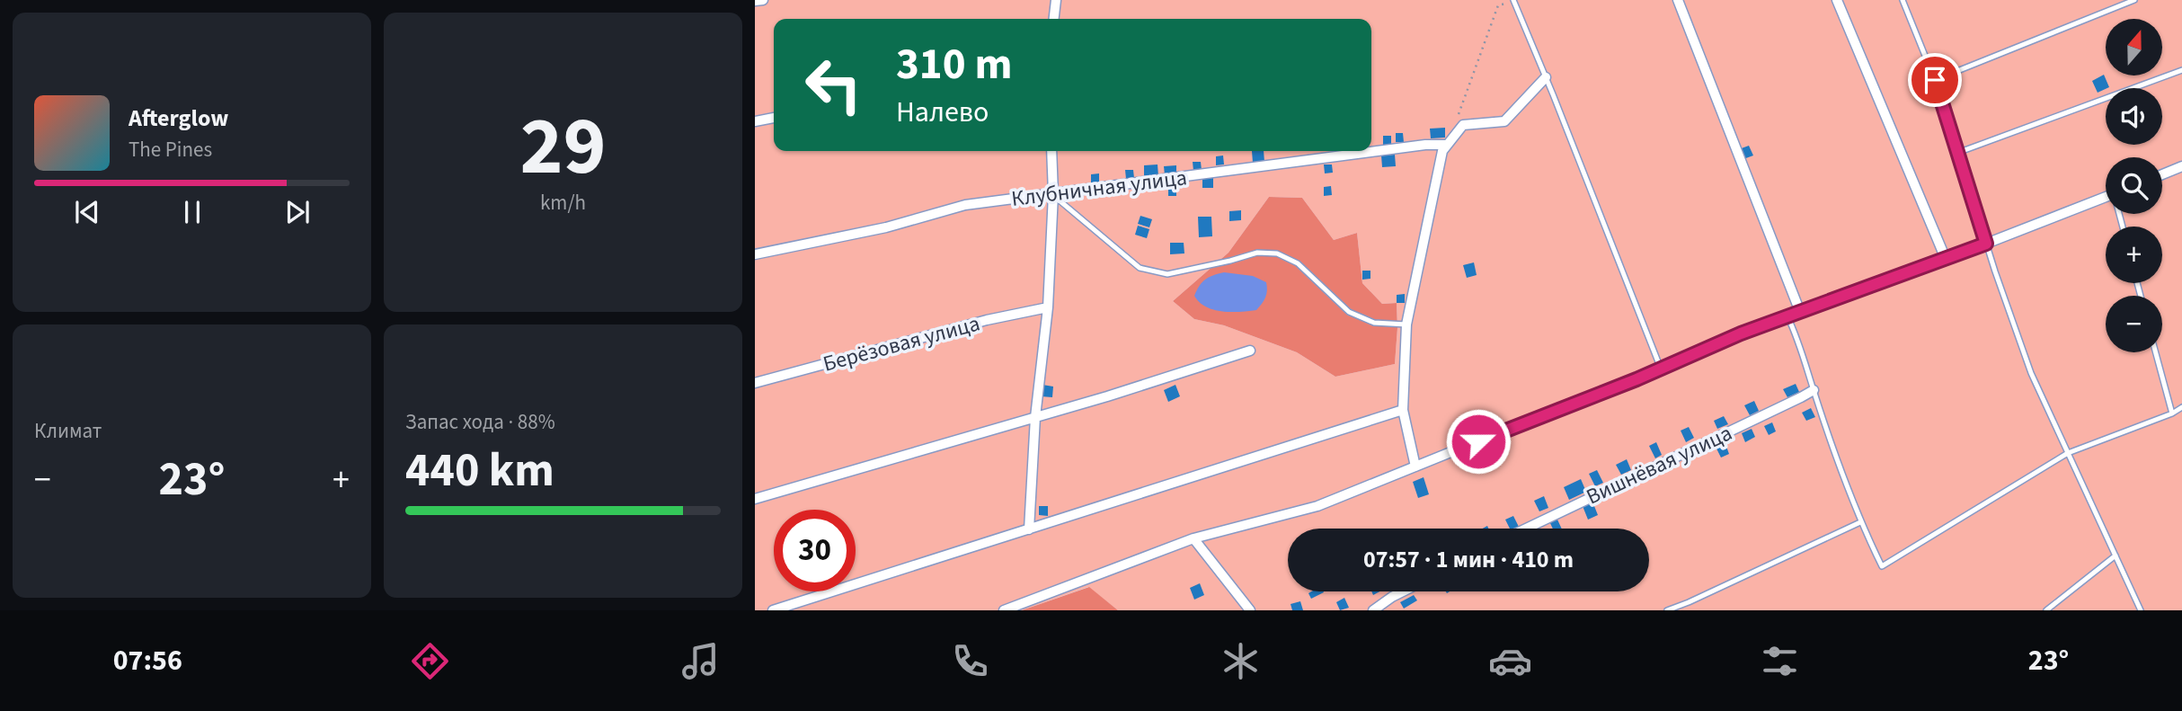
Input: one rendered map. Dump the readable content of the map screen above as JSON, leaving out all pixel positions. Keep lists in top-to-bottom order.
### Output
{
  "streets": {
    "street": ["Клубничная улица", "Берёзовая улица", "Вишнёвая улица"]
  },
  "north": "top",
  "page": {
    "tile": [
      ["29", "km/h"],
      "Климат",
      ["Запас хода · 88%", "440 km"]
    ],
    "map_buttons": ["+", "−"],
    "turn": ["310 m", "Налево"],
    "song": ["Afterglow", "The Pines"],
    "heat": ["−", "23°", "+"],
    "limit": "30",
    "trip": "07:57 · 1 мин · 410 m",
    "tabs": ["07:56", "23°"]
  }
}
